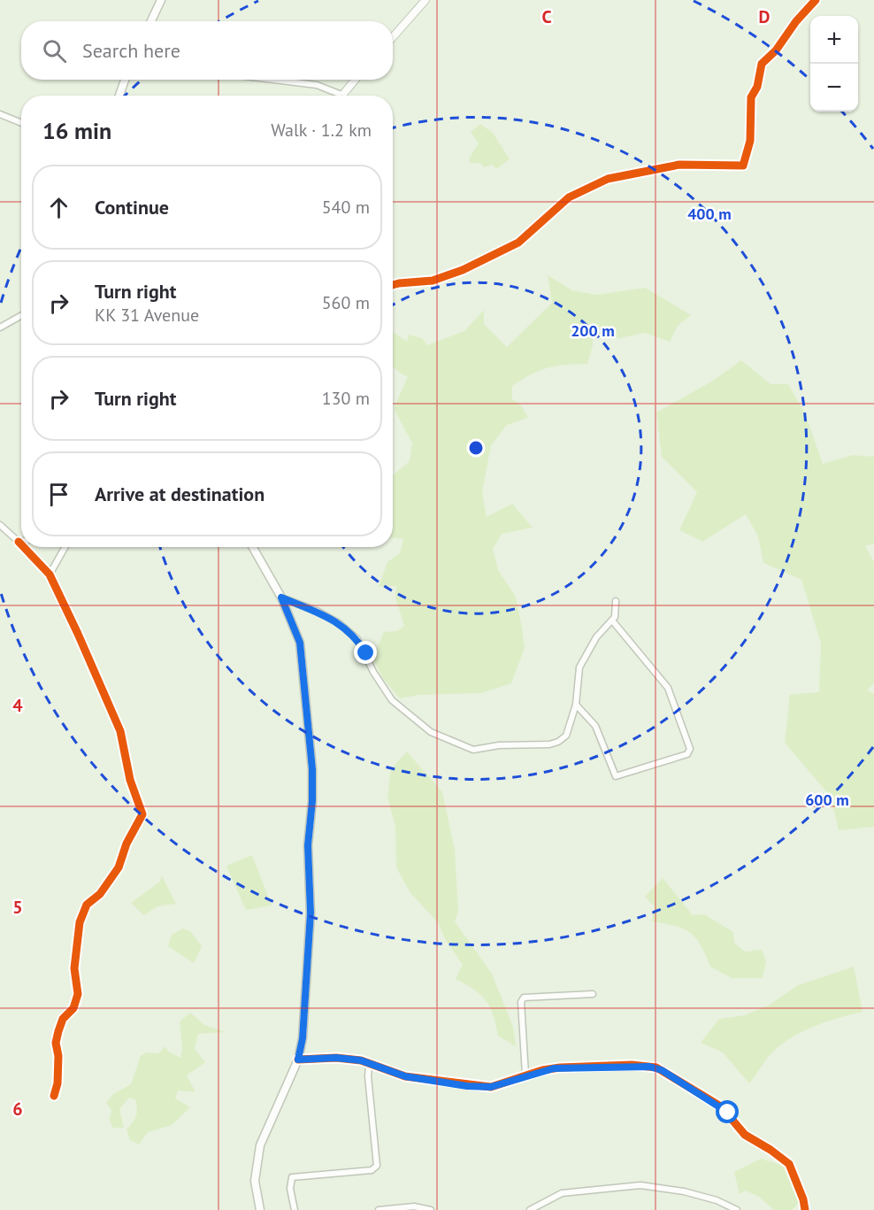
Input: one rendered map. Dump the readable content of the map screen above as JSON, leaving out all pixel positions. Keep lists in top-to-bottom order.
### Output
{
  "page": {
    "map_buttons": ["+", "−"],
    "search": "Search here",
    "heading": ["16 min", "Walk · 1.2 km"],
    "list": [
      ["Continue", "540 m"],
      ["Turn right", "KK 31 Avenue", "560 m"],
      ["Turn right", "130 m"],
      "Arrive at destination"
    ]
  },
  "grid": {
    "columns": ["C", "D"],
    "rows": ["4", "5", "6"]
  },
  "rings": ["400 m", "200 m", "600 m"]
}
